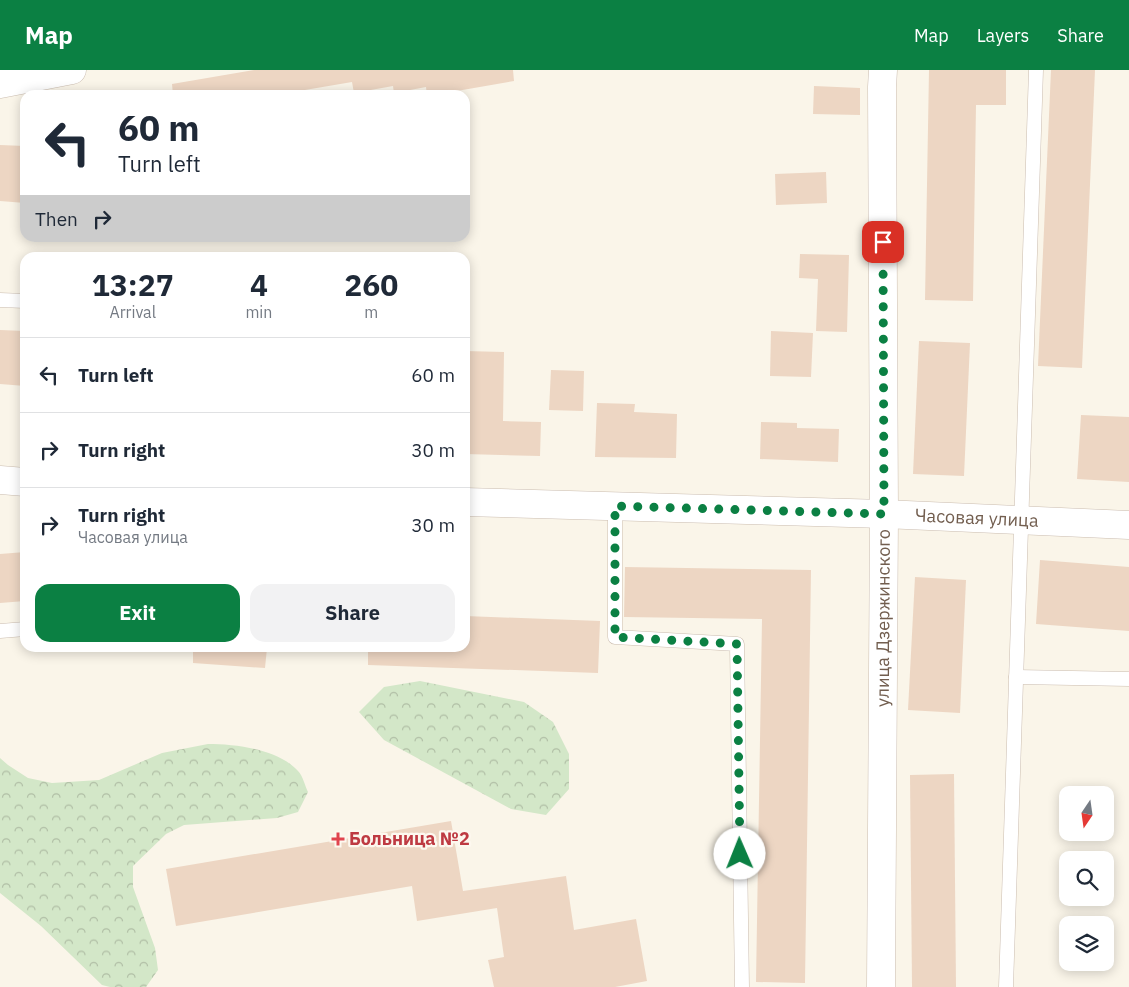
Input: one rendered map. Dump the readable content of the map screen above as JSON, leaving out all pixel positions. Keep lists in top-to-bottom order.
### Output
{
  "streets": {
    "street": ["Часовая улица", "улица Дзержинского"]
  },
  "crossings": [
    ["Часовая улица", "улица Дзержинского"]
  ],
  "places": {
    "health": ["Больница №2"]
  },
  "north": "bottom",
  "page": {
    "header": "Map",
    "nav": ["Map", "Layers", "Share"],
    "turn": ["60 m", "Turn left"],
    "then": "Then",
    "eta": [
      "13:27",
      "Arrival",
      "4",
      "min",
      "260",
      "m"
    ],
    "list": [
      {
        "name": "Turn left",
        "value": "60 m"
      },
      {
        "name": "Turn right",
        "value": "30 m"
      },
      {
        "name": "Turn right",
        "note": "Часовая улица",
        "value": "30 m"
      }
    ],
    "buttons": ["Exit", "Share"]
  }
}
